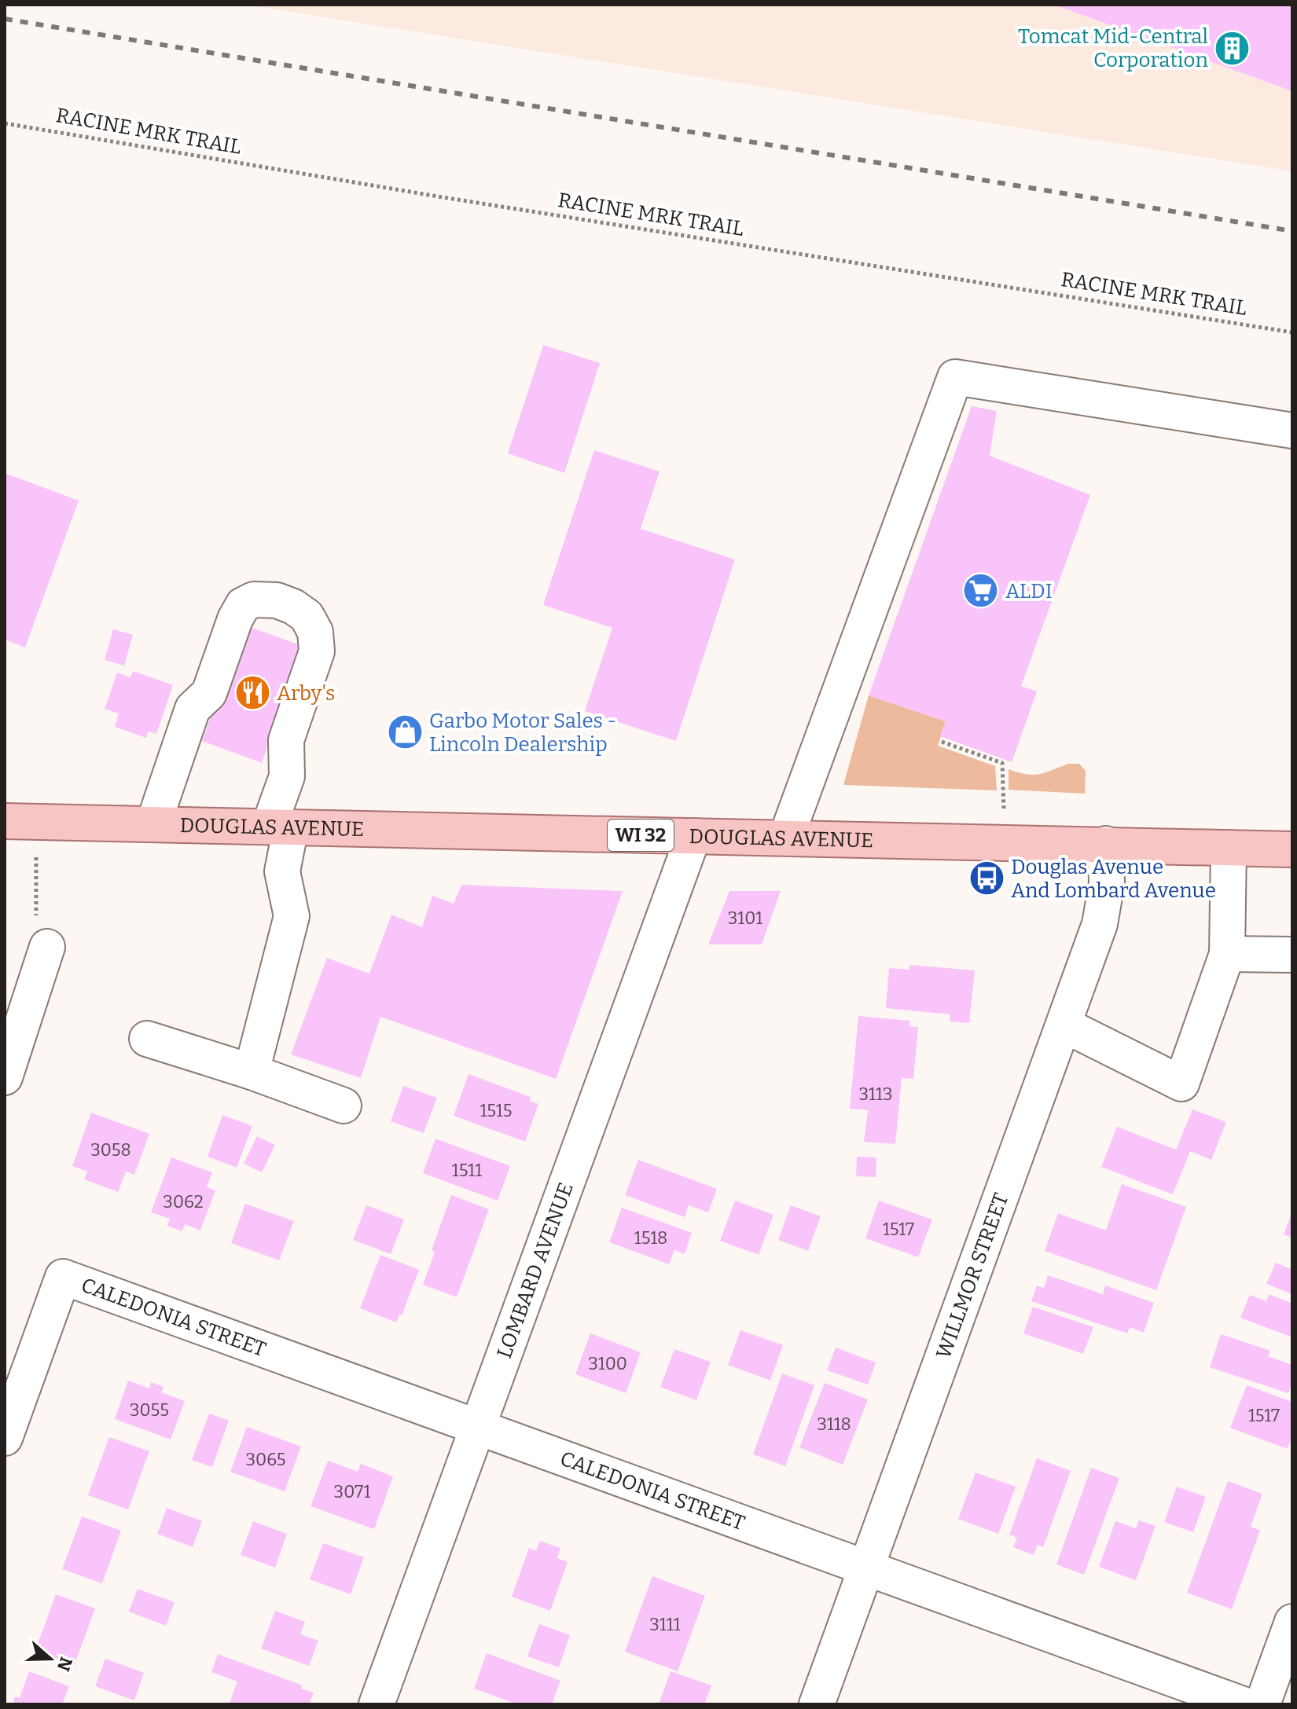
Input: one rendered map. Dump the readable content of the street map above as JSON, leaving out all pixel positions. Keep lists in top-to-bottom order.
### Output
{
  "streets": {
    "main road": ["DOUGLAS AVENUE", "WI 32"],
    "street": ["LOMBARD AVENUE", "WILLMOR STREET", "CALEDONIA STREET"],
    "path": ["RACINE MRK TRAIL"]
  },
  "crossings": [
    ["DOUGLAS AVENUE", "LOMBARD AVENUE"],
    ["DOUGLAS AVENUE", "WILLMOR STREET"],
    ["LOMBARD AVENUE", "CALEDONIA STREET"],
    ["WILLMOR STREET", "CALEDONIA STREET"]
  ],
  "places": {
    "building": ["Tomcat Mid-Central Corporation"],
    "supermarket": ["ALDI"],
    "restaurant": ["Arby's"],
    "shop": ["Garbo Motor Sales - Lincoln Dealership"],
    "bus stop": ["Douglas Avenue And Lombard Avenue"]
  },
  "house_numbers": [
    "3101",
    "3113",
    "1515",
    "3058",
    "1511",
    "3062",
    "1517",
    "1518",
    "3100",
    "3055",
    "1517",
    "3118",
    "3065",
    "3071",
    "3111"
  ],
  "north": "right"
}
